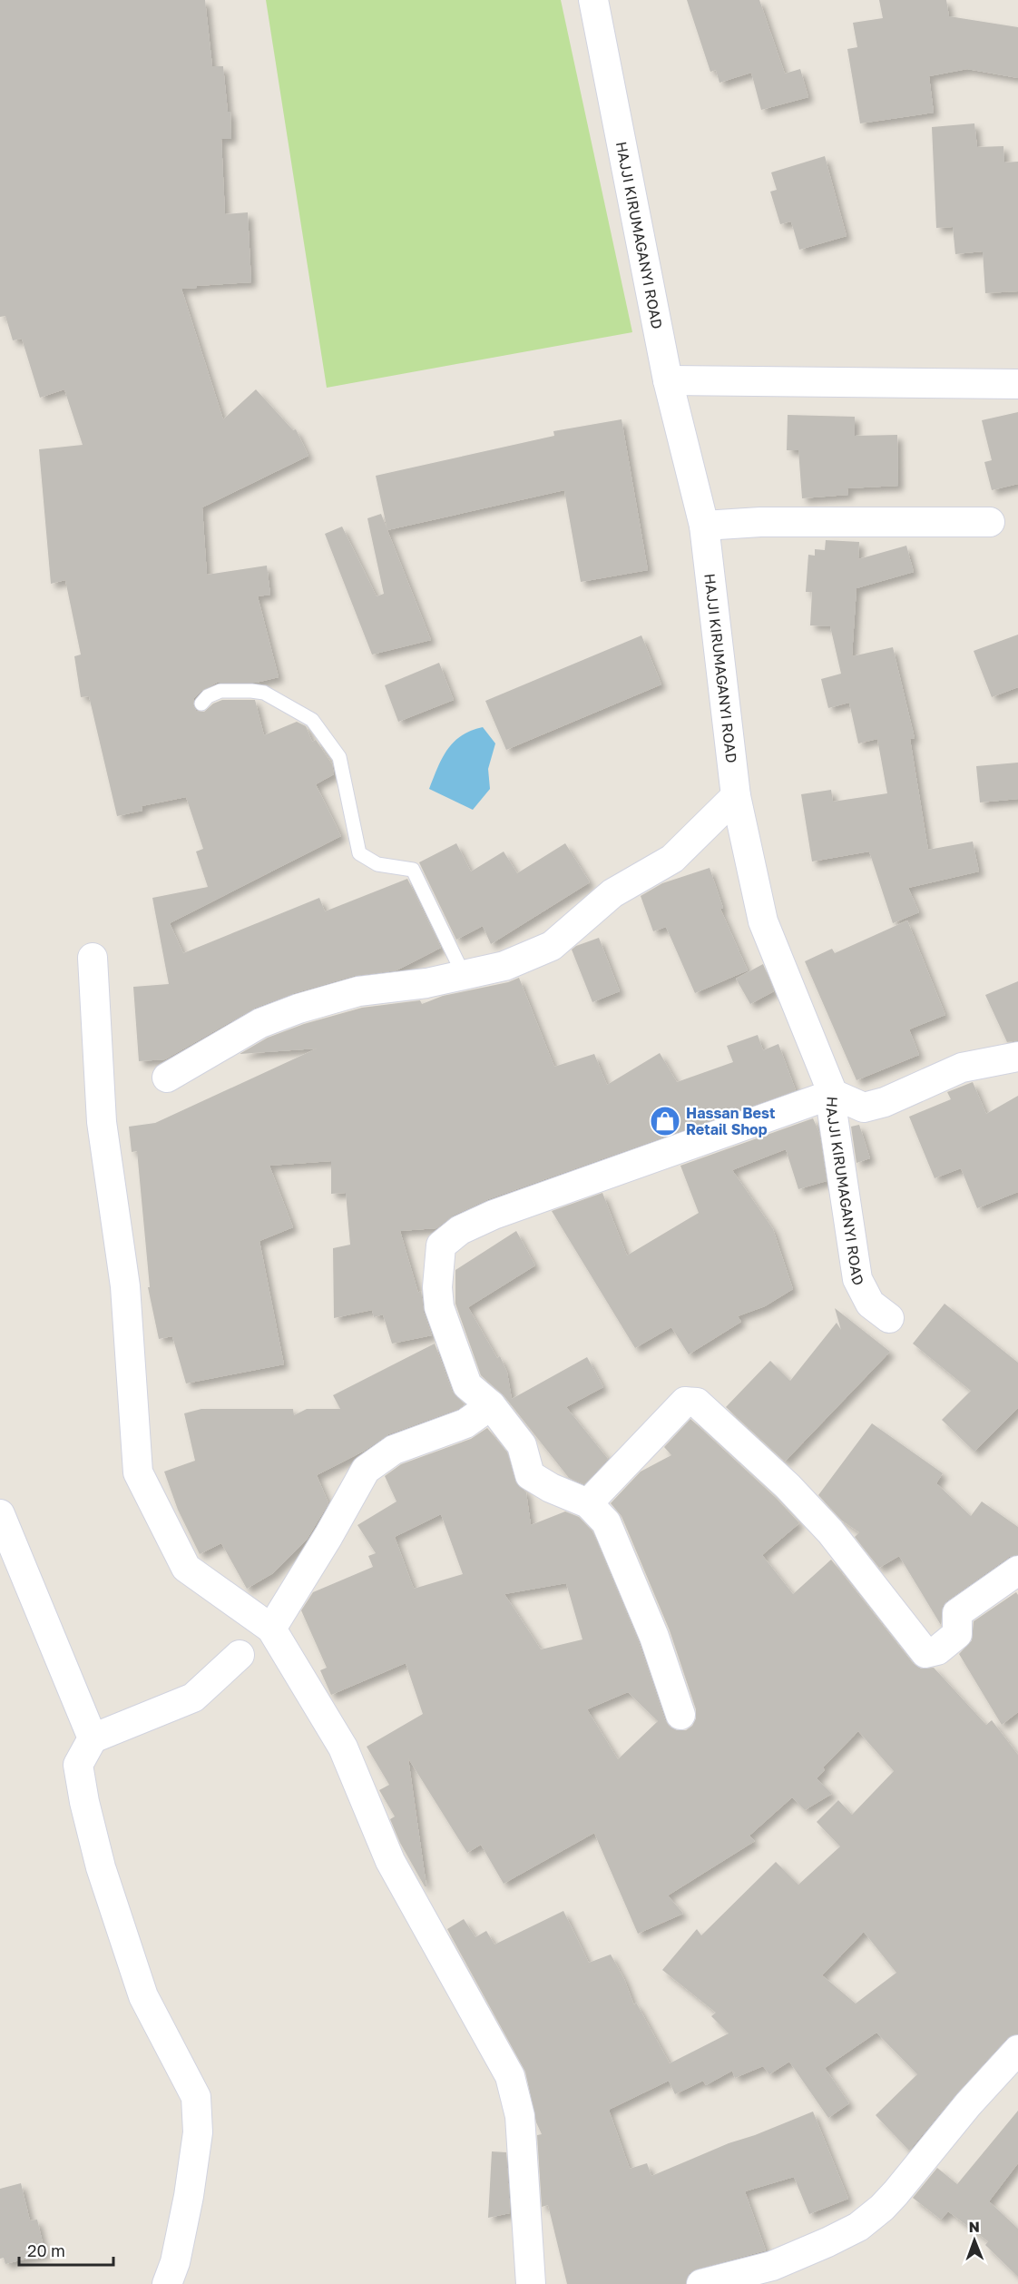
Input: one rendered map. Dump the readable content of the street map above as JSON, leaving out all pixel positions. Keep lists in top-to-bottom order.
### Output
{
  "streets": {
    "street": ["HAJJI KIRUMAGANYI ROAD"]
  },
  "places": {
    "shop": ["Hassan Best Retail Shop"]
  },
  "scale_bar": "20 m",
  "north": "top"
}
